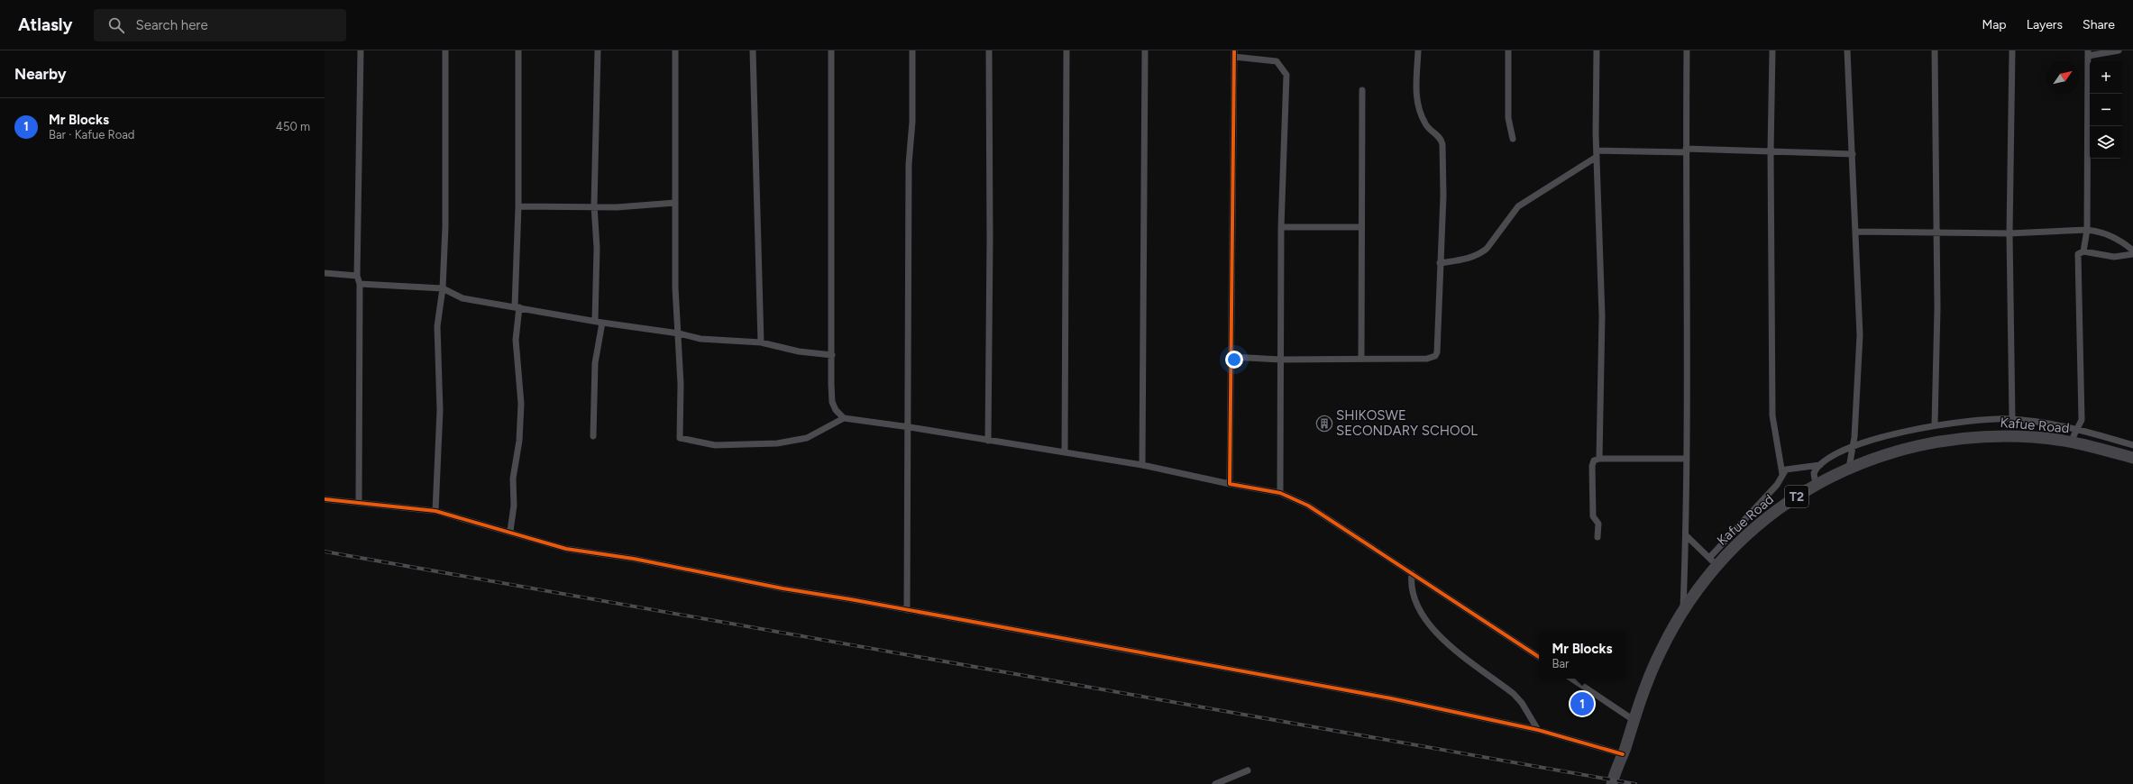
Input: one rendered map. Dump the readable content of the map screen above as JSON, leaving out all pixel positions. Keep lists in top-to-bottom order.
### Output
{
  "streets": {
    "highway": ["Kafue Road", "T2"]
  },
  "places": {
    "building": ["SHIKOSWE SECONDARY SCHOOL"]
  },
  "north": "top right",
  "page": {
    "header": "Atlasly",
    "search": "Search here",
    "nav": ["Map", "Layers", "Share"],
    "heading": "Nearby",
    "map_buttons": ["+", "−"],
    "list": [
      {
        "mark": "1",
        "name": "Mr Blocks",
        "note": "Bar · Kafue Road",
        "value": "450 m"
      }
    ],
    "popup": ["Mr Blocks", "Bar"],
    "pins": "1"
  }
}
